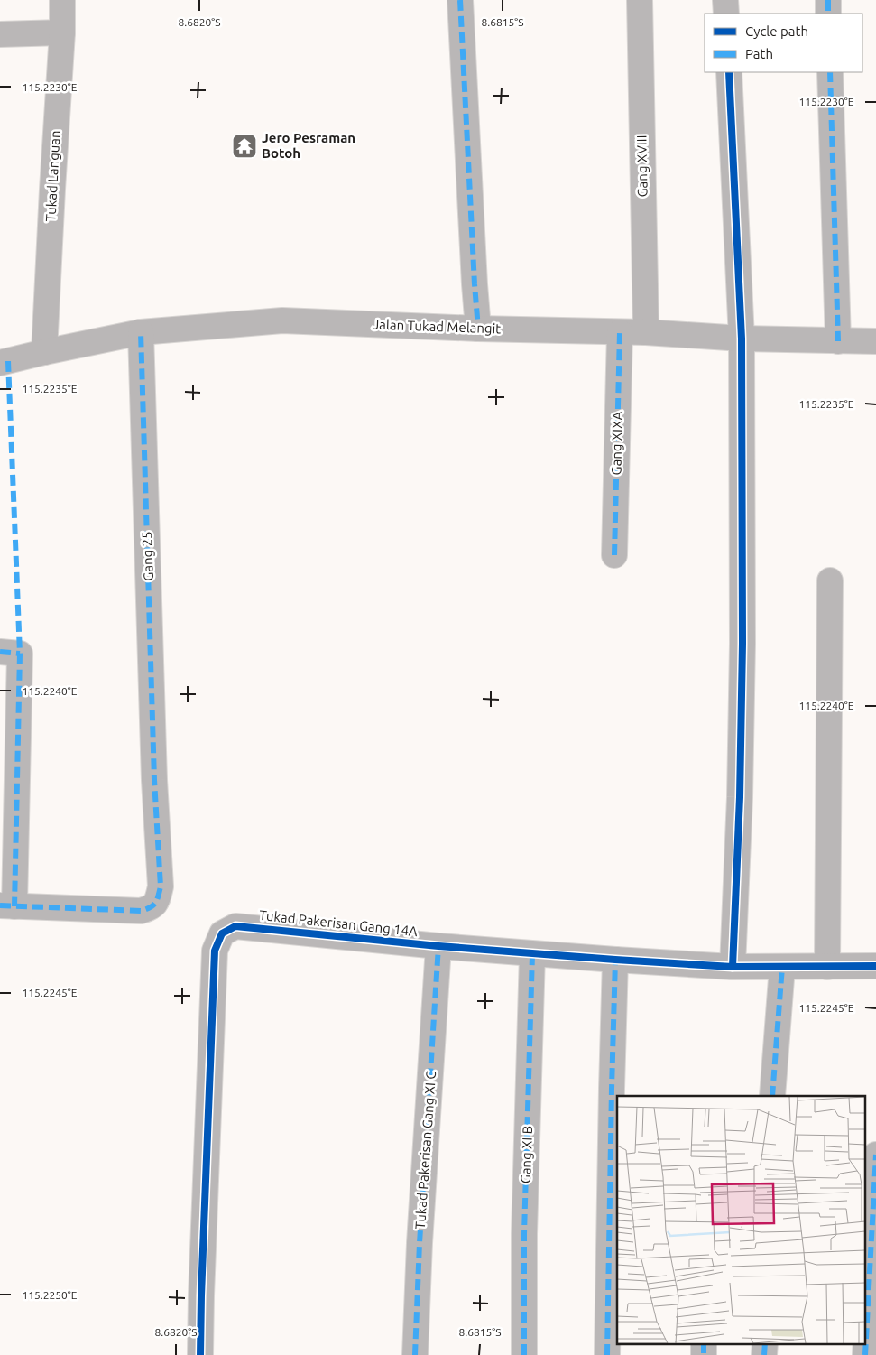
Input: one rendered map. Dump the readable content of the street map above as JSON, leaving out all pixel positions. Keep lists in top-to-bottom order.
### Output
{
  "streets": {
    "street": [
      "Gang XVIII",
      "Tukad Languan",
      "Jalan Tukad Melangit",
      "Gang XIXA",
      "Gang 25",
      "Tukad Pakerisan Gang 14A",
      "Tukad Pakerisan Gang XI C",
      "Gang XI B"
    ]
  },
  "crossings": [
    ["Gang XVIII", "Jalan Tukad Melangit"],
    ["Tukad Languan", "Jalan Tukad Melangit"],
    ["Jalan Tukad Melangit", "Gang XIXA"],
    ["Jalan Tukad Melangit", "Gang 25"],
    ["Tukad Pakerisan Gang 14A", "Tukad Pakerisan Gang XI C"],
    ["Tukad Pakerisan Gang 14A", "Gang XI B"]
  ],
  "places": {
    "temple": ["Jero Pesraman Botoh"]
  },
  "legend": ["Cycle path", "Path"],
  "coordinates": [
    "8.6820°S",
    "8.6815°S",
    "115.2230°E",
    "115.2235°E",
    "115.2240°E",
    "115.2245°E",
    "115.2250°E"
  ]
}
